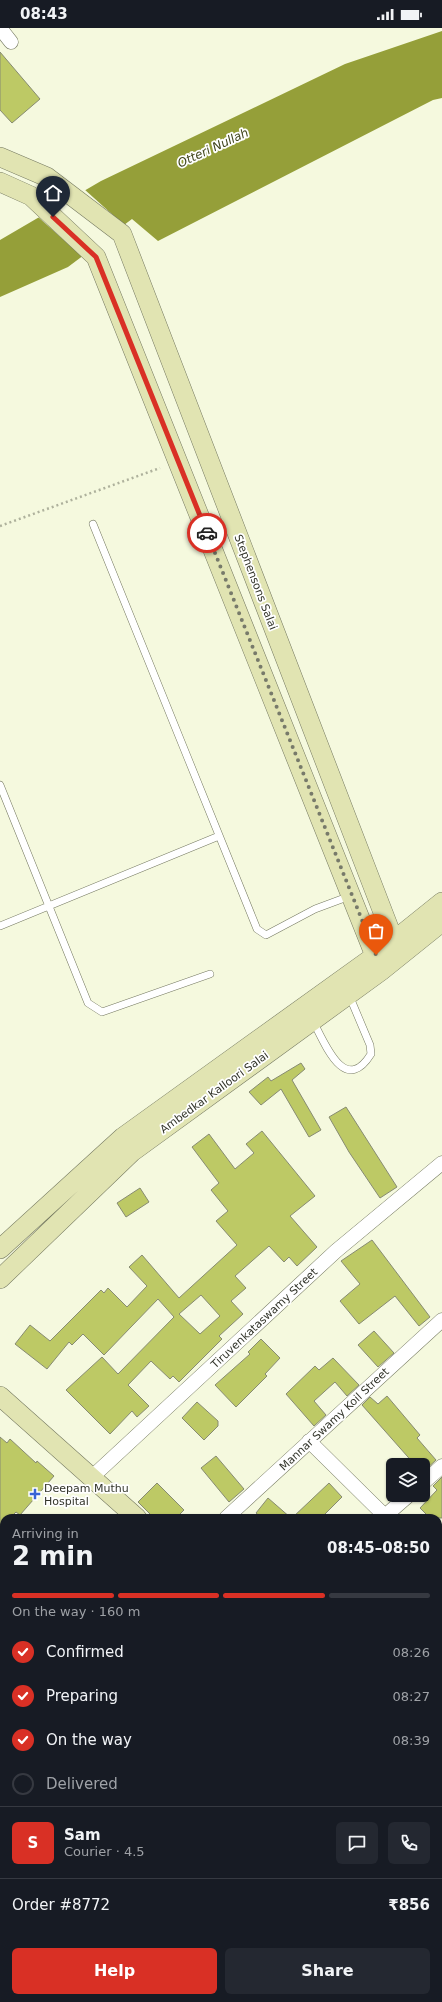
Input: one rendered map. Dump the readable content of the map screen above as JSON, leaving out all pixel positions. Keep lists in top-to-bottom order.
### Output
{
  "streets": {
    "main road": ["Stephensons Salai", "Ambedkar Kalloori Salai"],
    "street": ["Tiruvenkataswamy Street", "Mannar Swamy Koil Street"]
  },
  "crossings": [
    ["Stephensons Salai", "Ambedkar Kalloori Salai"]
  ],
  "water": ["Otteri Nullah"],
  "places": {
    "health": ["Deepam Muthu Hospital"]
  },
  "page": {
    "status": "08:43",
    "heading": ["2 min", "Arriving in", "08:45–08:50"],
    "panel": [
      "Sam",
      "Courier · 4.5",
      "Order #8772",
      "₹856"
    ],
    "bar": "On the way · 160 m",
    "list": [
      ["Confirmed", "08:26"],
      ["Preparing", "08:27"],
      ["On the way", "08:39"],
      "Delivered"
    ],
    "round": "S",
    "buttons": ["Help", "Share"]
  }
}
